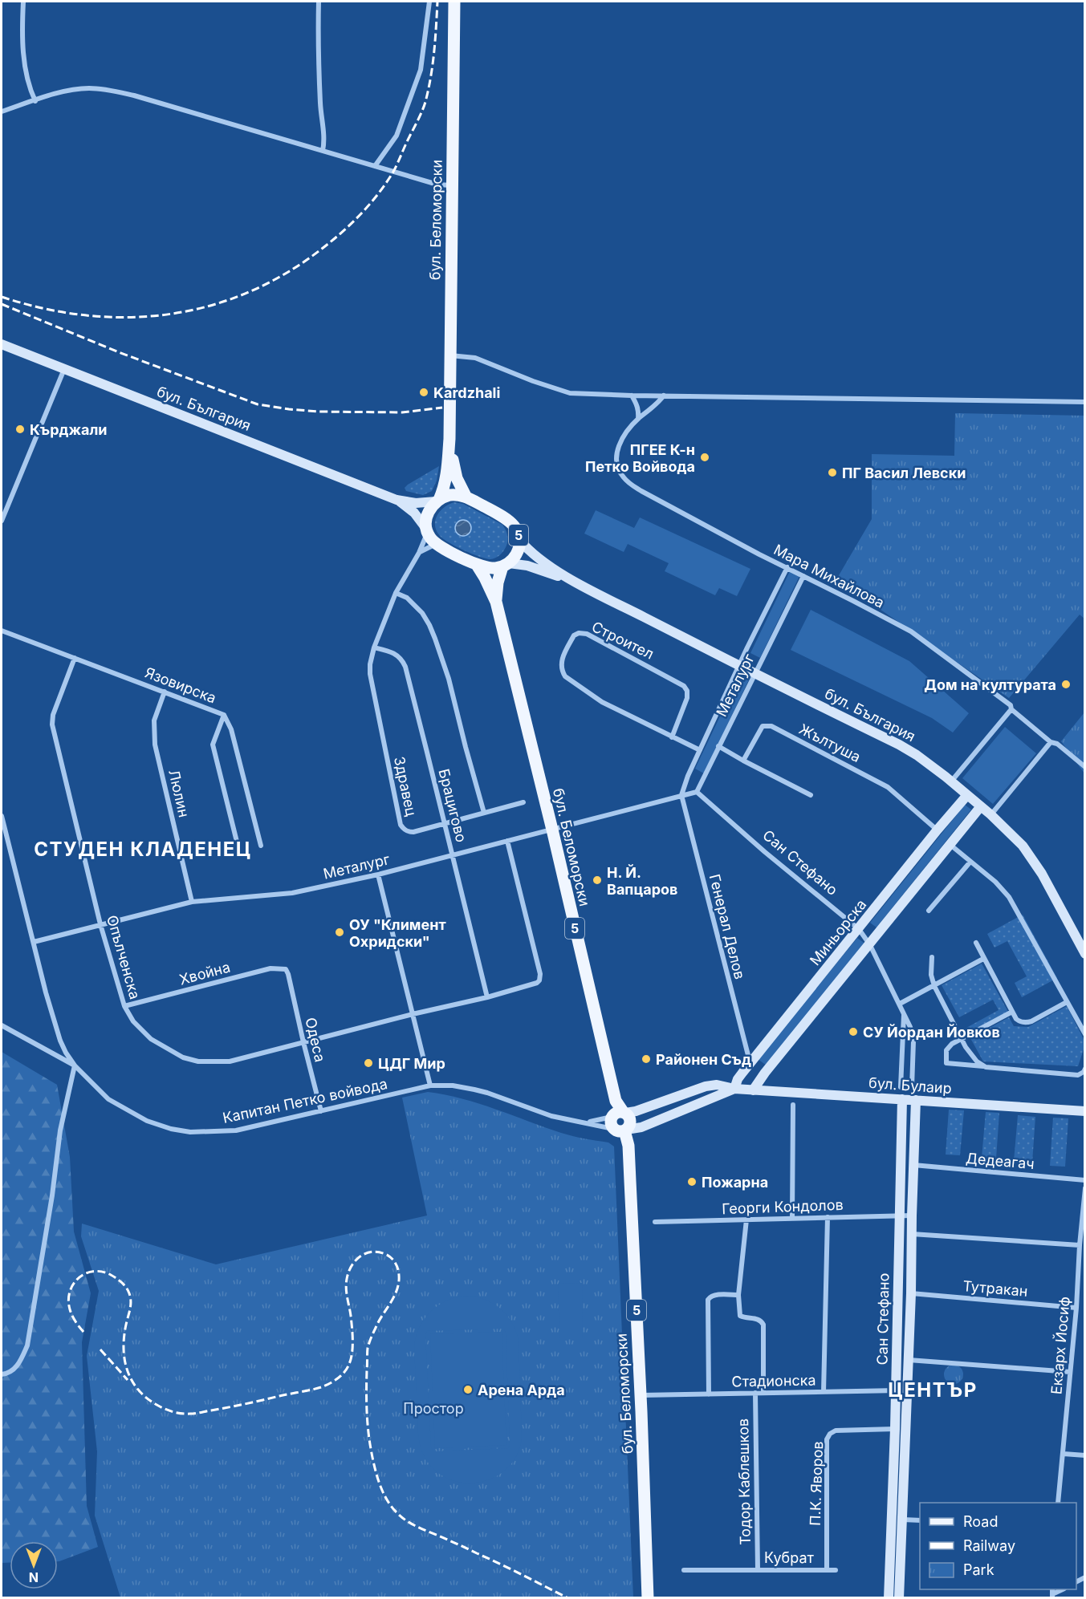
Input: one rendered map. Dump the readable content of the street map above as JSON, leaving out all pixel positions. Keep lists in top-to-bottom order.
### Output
{
  "streets": {
    "main road": [
      "бул. Беломорски",
      "бул. България",
      "5",
      "Сан Стефано",
      "Миньорска",
      "бул. Булаир"
    ],
    "street": [
      "Мара Михайлова",
      "Строител",
      "Язовирска",
      "Металург",
      "Жълтуша",
      "Здравец",
      "Люлин",
      "Брацигово",
      "Генерал Делов",
      "Опълченска",
      "Хвойна",
      "Одеса",
      "Капитан Петко войвода",
      "Дедеагач",
      "Георги Кондолов",
      "Тутракан",
      "Екзарх Йосиф",
      "Стадионска",
      "Тодор Каблешков",
      "П.К. Яворов",
      "Кубрат"
    ]
  },
  "crossings": [
    ["бул. Беломорски", "бул. България"],
    ["бул. Беломорски", "5"],
    ["бул. Беломорски", "Металург"],
    ["бул. Беломорски", "бул. Булаир"],
    ["бул. Беломорски", "Капитан Петко войвода"],
    ["бул. Беломорски", "Стадионска"],
    ["бул. България", "5"],
    ["бул. България", "Металург"],
    ["бул. България", "Миньорска"],
    ["Мара Михайлова", "Металург"],
    ["Строител", "Металург"],
    ["Язовирска", "Люлин"],
    ["Язовирска", "Опълченска"],
    ["Металург", "Люлин"],
    ["Металург", "Брацигово"],
    ["Металург", "Сан Стефано"],
    ["Металург", "Генерал Делов"],
    ["Металург", "Опълченска"],
    ["Металург", "Капитан Петко войвода"],
    ["Жълтуша", "Миньорска"],
    ["Здравец", "Брацигово"],
    ["Брацигово", "Опълченска"],
    ["Сан Стефано", "Миньорска"],
    ["Сан Стефано", "бул. Булаир"],
    ["Сан Стефано", "Дедеагач"],
    ["Сан Стефано", "Георги Кондолов"],
    ["Сан Стефано", "Тутракан"],
    ["Сан Стефано", "Стадионска"],
    ["Сан Стефано", "П.К. Яворов"],
    ["Генерал Делов", "Миньорска"],
    ["Миньорска", "бул. Булаир"],
    ["Опълченска", "Хвойна"],
    ["Опълченска", "Одеса"],
    ["Хвойна", "Одеса"],
    ["Одеса", "Капитан Петко войвода"],
    ["бул. Булаир", "Капитан Петко войвода"],
    ["Тутракан", "Екзарх Йосиф"],
    ["Стадионска", "Тодор Каблешков"],
    ["Тодор Каблешков", "Кубрат"],
    ["П.К. Яворов", "Кубрат"]
  ],
  "districts": ["СТУДЕН КЛАДЕНЕЦ", "ЦЕНТЪР"],
  "parks": ["Простор"],
  "places": [
    "Kardzhali",
    "Кърджали",
    "ПГЕЕ К-н Петко Войвода",
    "ПГ Васил Левски",
    "Дом на културата",
    "Н. Й. Вапцаров",
    "ОУ \"Климент Охридски\"",
    "СУ Йордан Йовков",
    "Районен Съд",
    "ЦДГ Мир",
    "Пожарна",
    "Арена Арда"
  ],
  "legend": ["Road", "Railway", "Park"],
  "north": "bottom"
}
